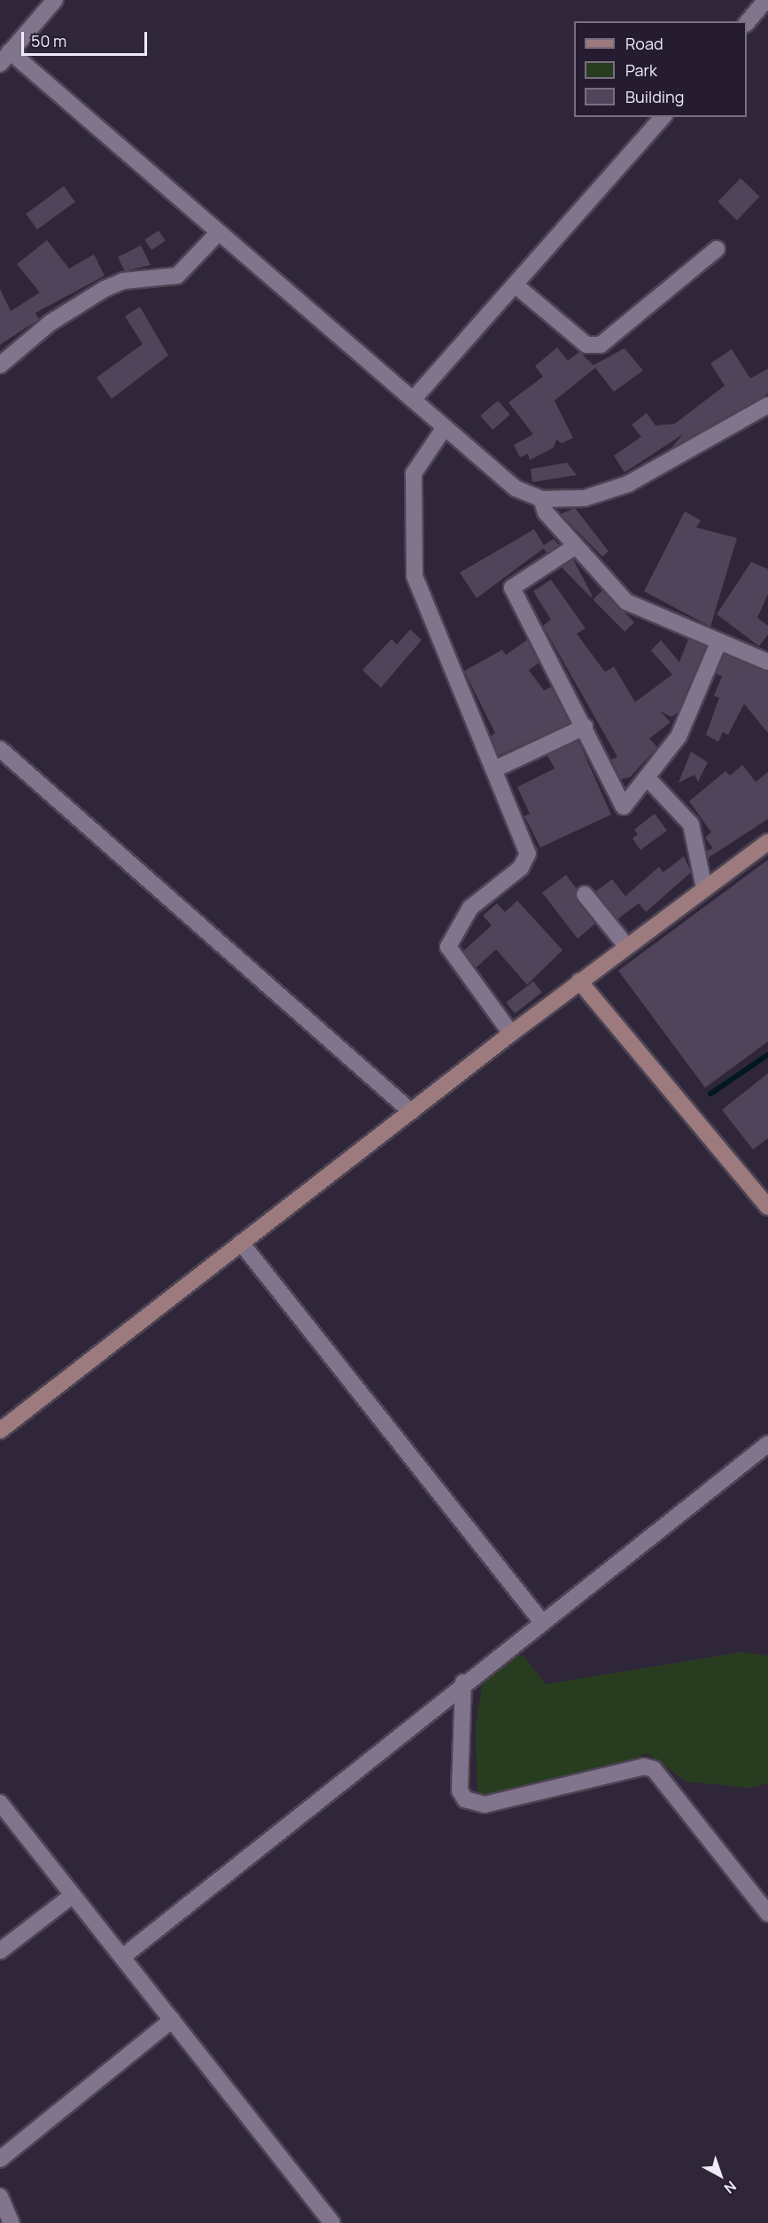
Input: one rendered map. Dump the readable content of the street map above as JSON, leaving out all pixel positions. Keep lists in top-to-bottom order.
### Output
{
  "legend": ["Road", "Park", "Building"],
  "scale_bar": "50 m",
  "north": "bottom right"
}
